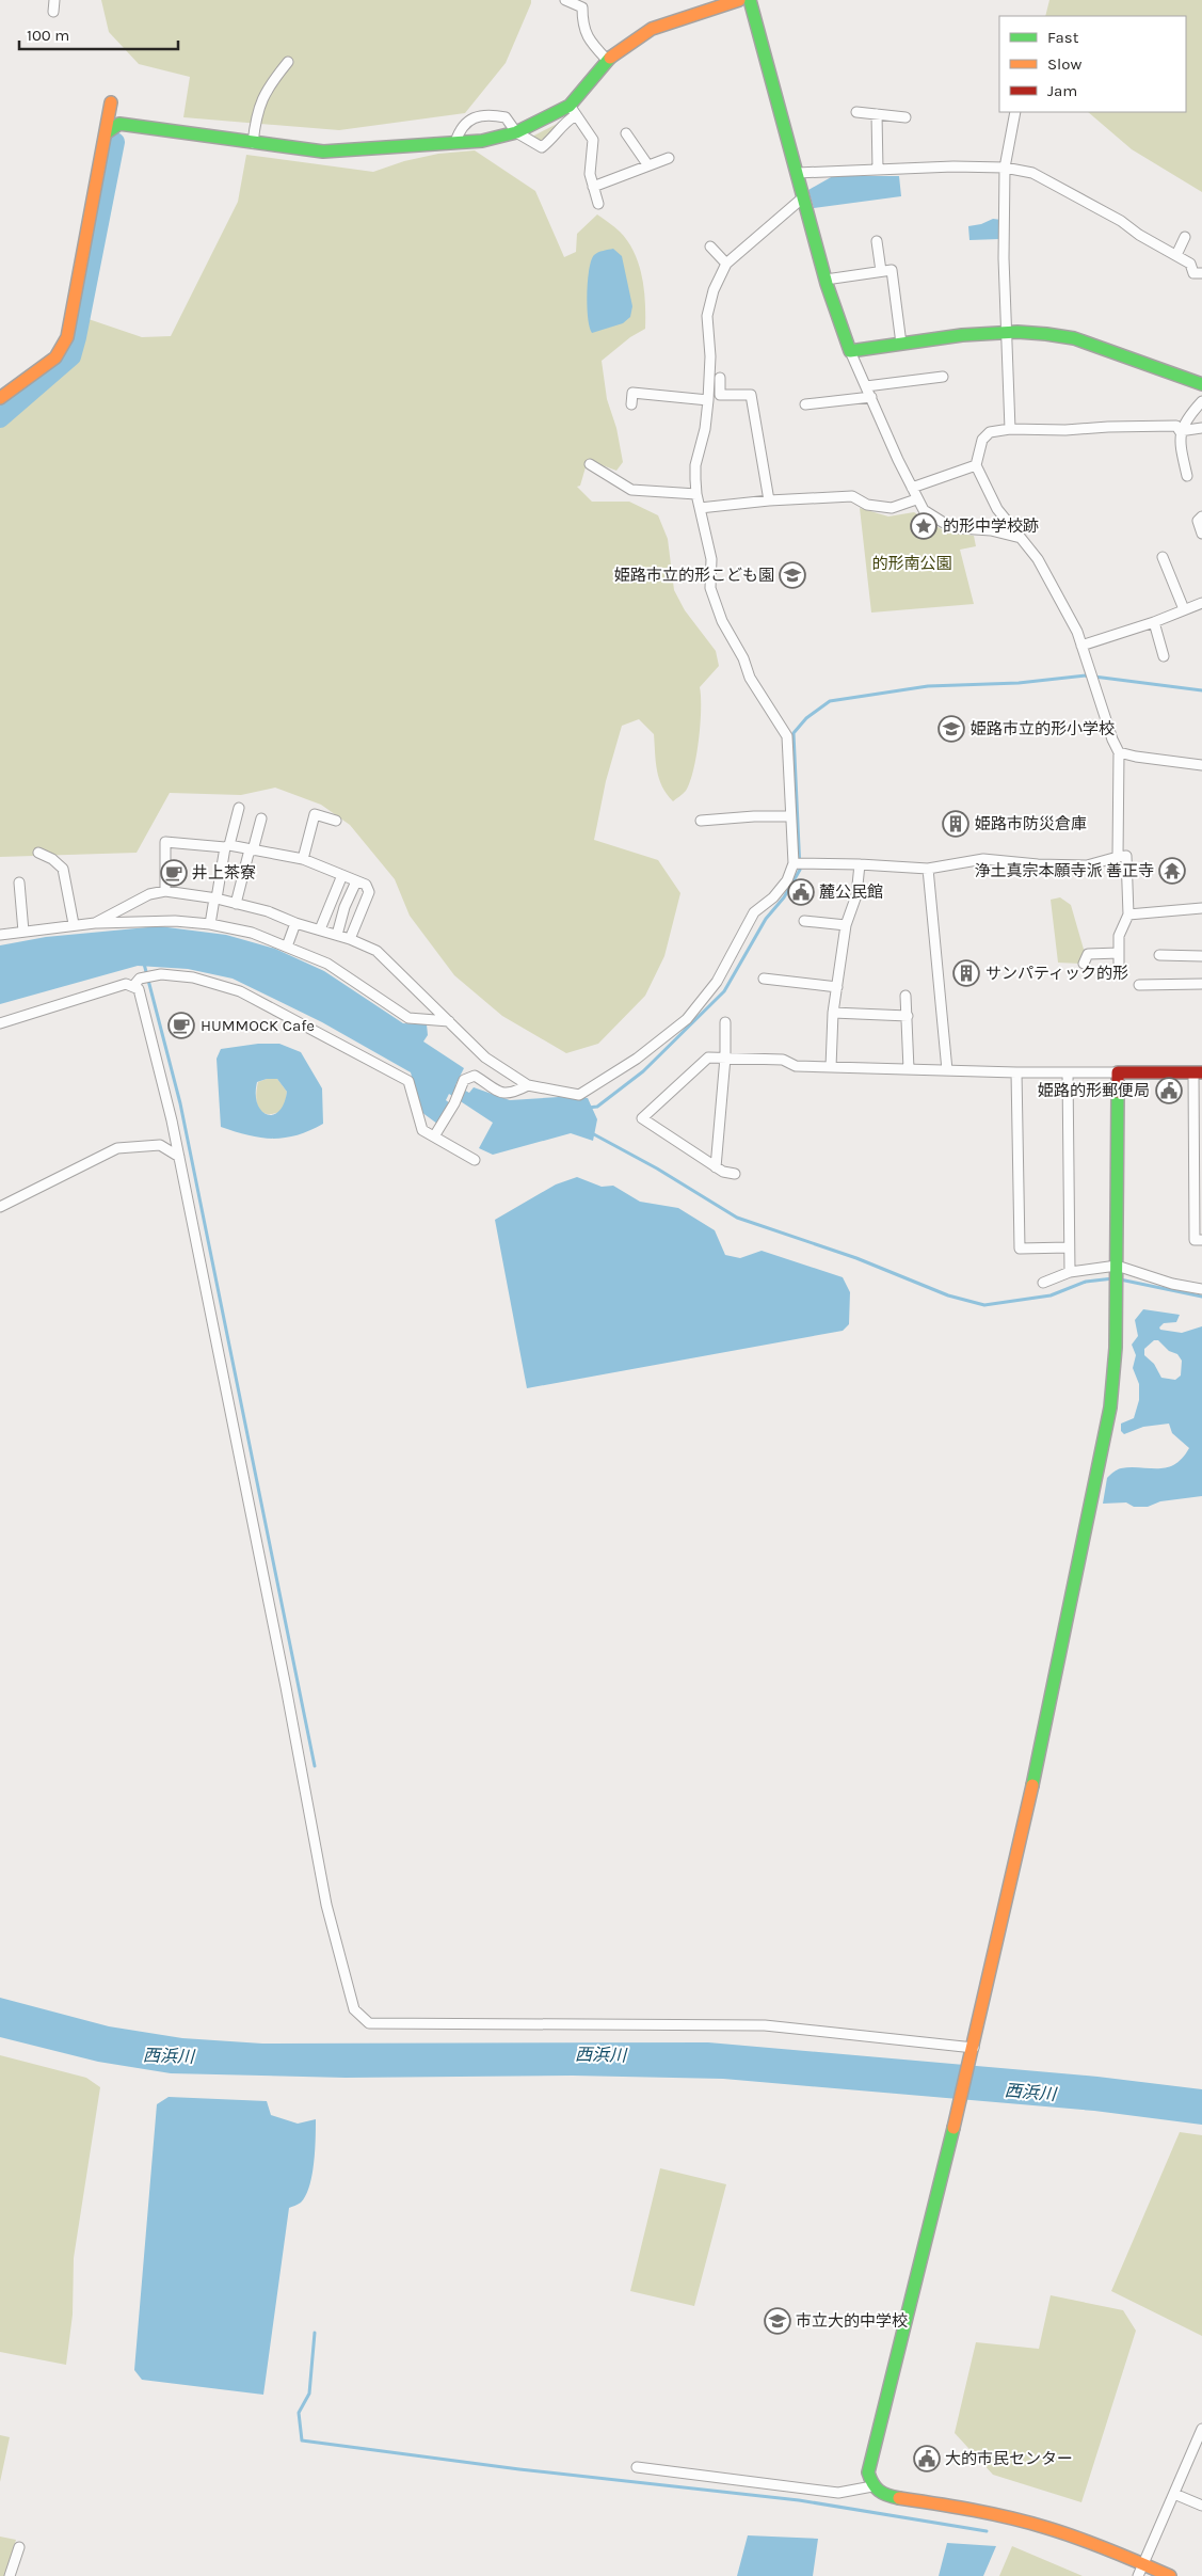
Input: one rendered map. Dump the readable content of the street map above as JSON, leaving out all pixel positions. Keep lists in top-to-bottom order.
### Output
{
  "water": ["西浜川"],
  "parks": ["的形南公園"],
  "places": {
    "place": ["的形中学校跡"],
    "school or university": ["姫路市立的形こども園", "姫路市立的形小学校", "市立大的中学校"],
    "building": ["姫路市防災倉庫", "サンパティック的形"],
    "temple": ["浄土真宗本願寺派 善正寺"],
    "cafe": ["井上茶寮", "HUMMOCK Cafe"],
    "public building": ["麓公民館", "姫路的形郵便局", "大的市民センター"]
  },
  "legend": ["Fast", "Slow", "Jam"],
  "scale_bar": "100 m"
}
